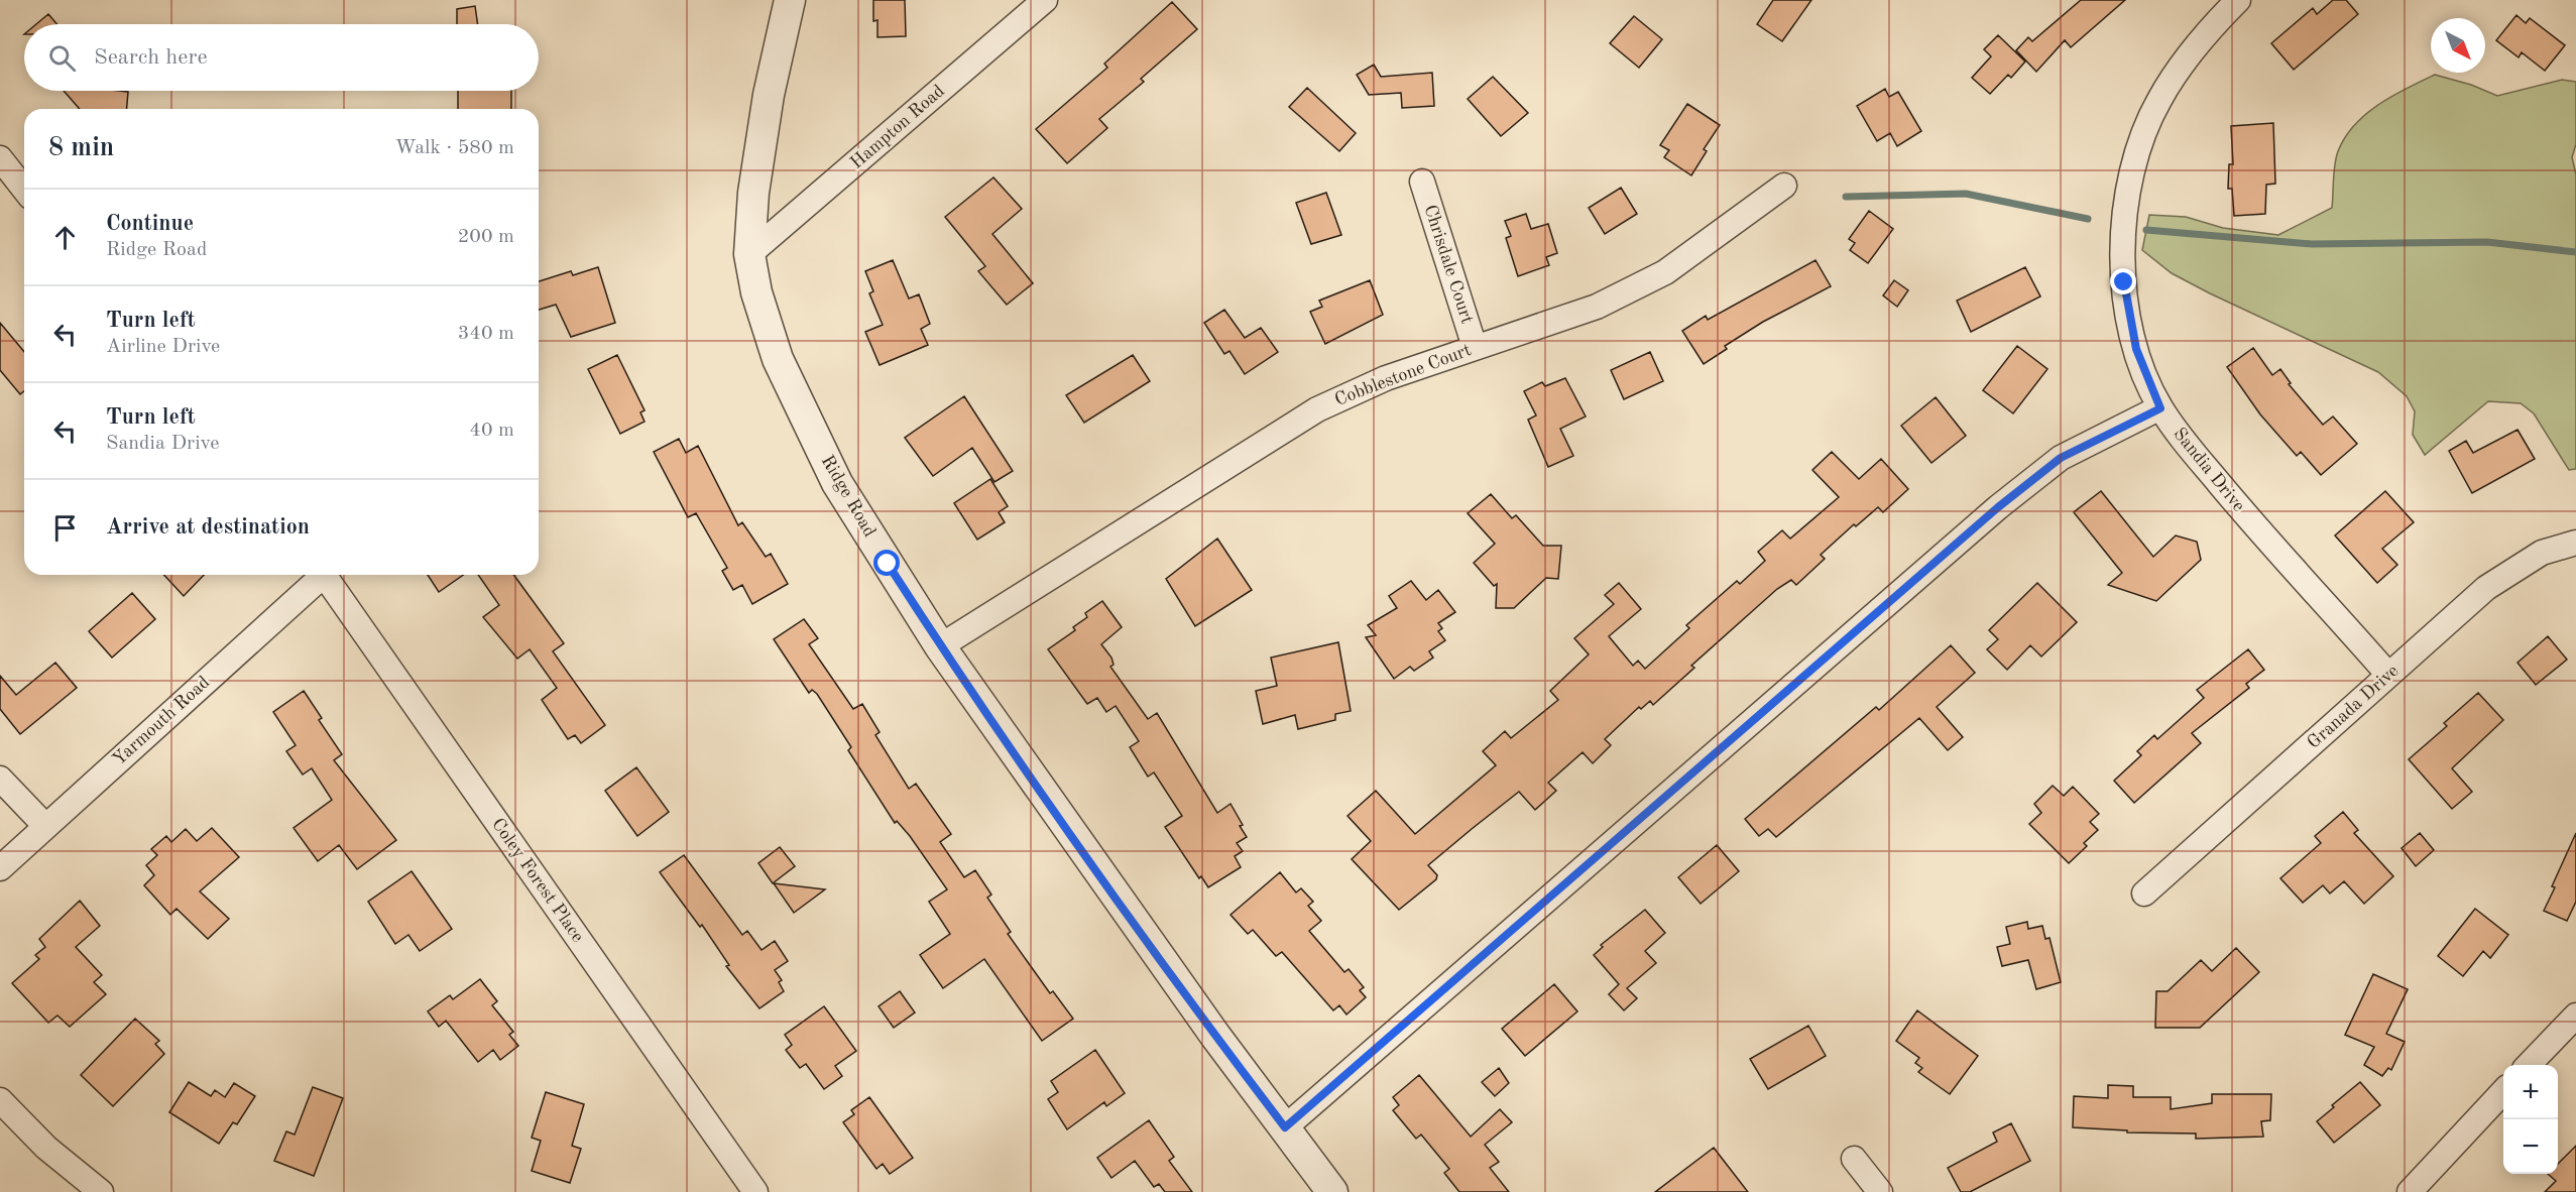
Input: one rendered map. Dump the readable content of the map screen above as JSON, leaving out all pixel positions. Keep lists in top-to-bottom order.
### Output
{
  "streets": {
    "street": [
      "Hampton Road",
      "Chrisdale Court",
      "Cobblestone Court",
      "Sandia Drive",
      "Ridge Road",
      "Granada Drive",
      "Yarmouth Road",
      "Coley Forest Place"
    ]
  },
  "crossings": [
    ["Hampton Road", "Ridge Road"],
    ["Chrisdale Court", "Cobblestone Court"],
    ["Cobblestone Court", "Ridge Road"],
    ["Sandia Drive", "Granada Drive"]
  ],
  "north": "bottom right",
  "page": {
    "search": "Search here",
    "heading": ["8 min", "Walk · 580 m"],
    "list": [
      ["Continue", "Ridge Road", "200 m"],
      ["Turn left", "Airline Drive", "340 m"],
      ["Turn left", "Sandia Drive", "40 m"],
      "Arrive at destination"
    ],
    "map_buttons": ["+", "−"]
  }
}
